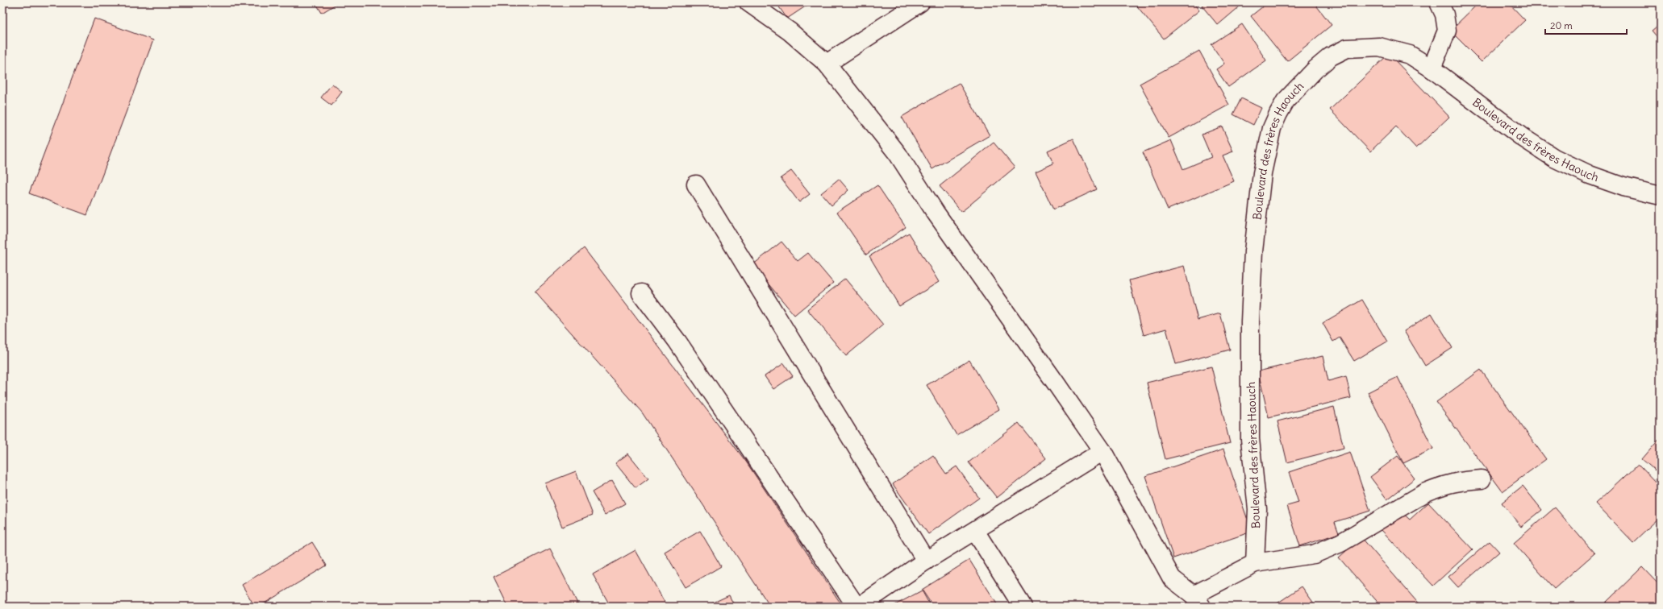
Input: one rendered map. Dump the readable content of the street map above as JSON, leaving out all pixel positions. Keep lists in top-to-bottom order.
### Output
{
  "streets": {
    "street": ["Boulevard des frères Haouch"]
  },
  "scale_bar": "20 m"
}
